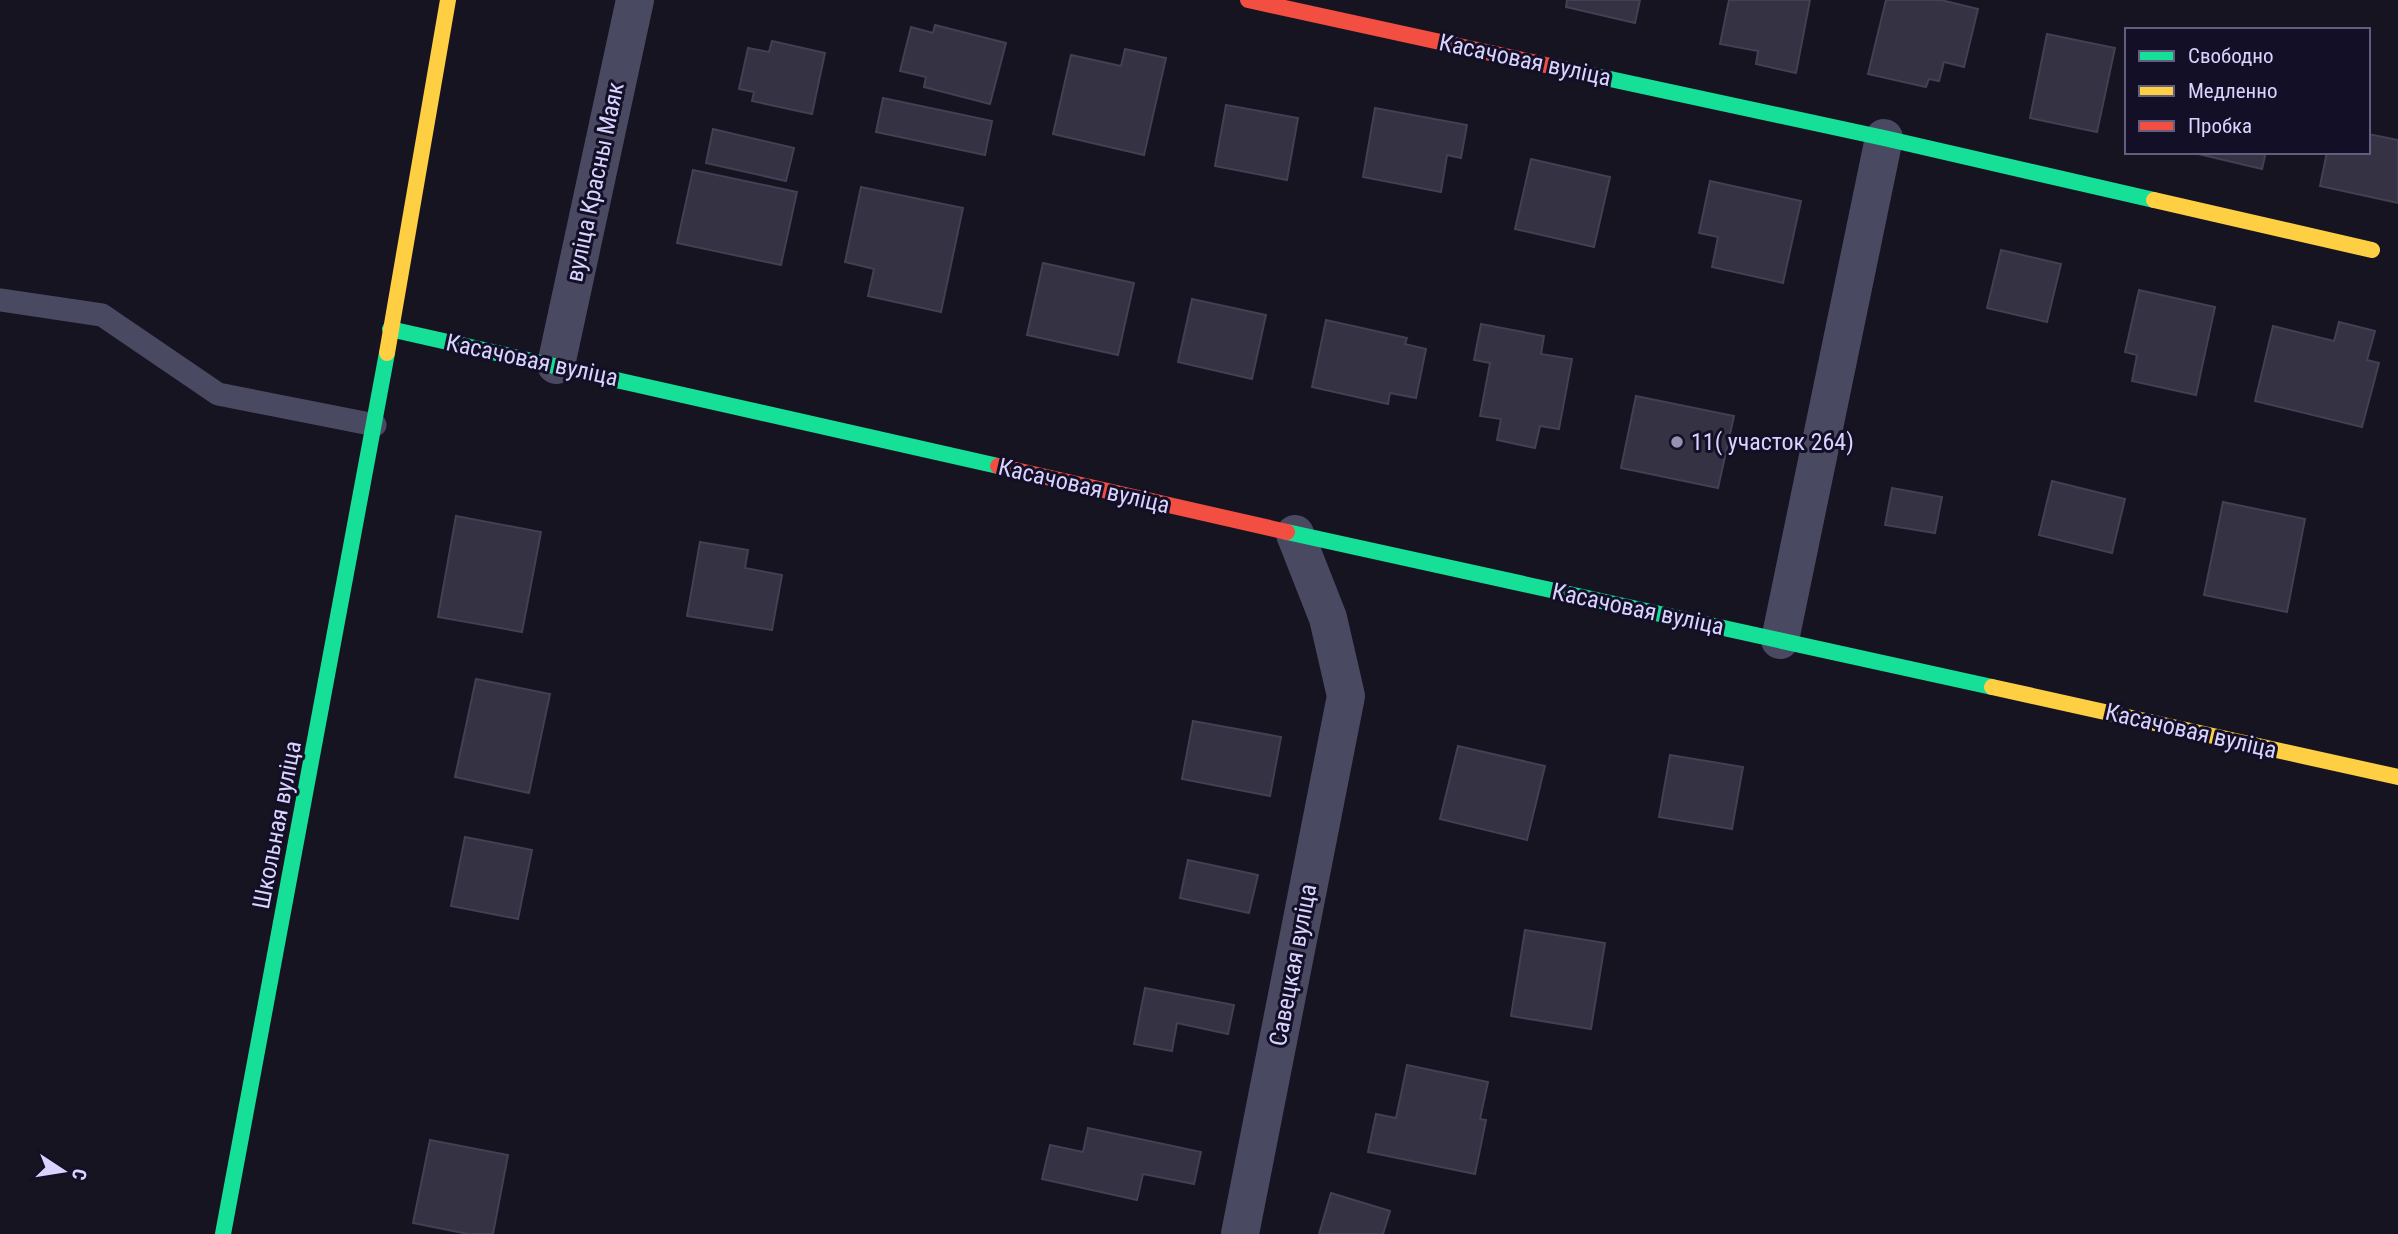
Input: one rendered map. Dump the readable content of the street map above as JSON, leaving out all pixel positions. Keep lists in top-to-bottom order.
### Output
{
  "streets": {
    "street": [
      "Касачовая вуліца",
      "вуліца Красны Маяк",
      "Школьная вуліца",
      "Савецкая вуліца"
    ]
  },
  "crossings": [
    ["Касачовая вуліца", "вуліца Красны Маяк"],
    ["Касачовая вуліца", "Школьная вуліца"],
    ["Касачовая вуліца", "Савецкая вуліца"]
  ],
  "places": ["11( участок 264)"],
  "legend": ["Свободно", "Медленно", "Пробка"],
  "north": "right"
}
